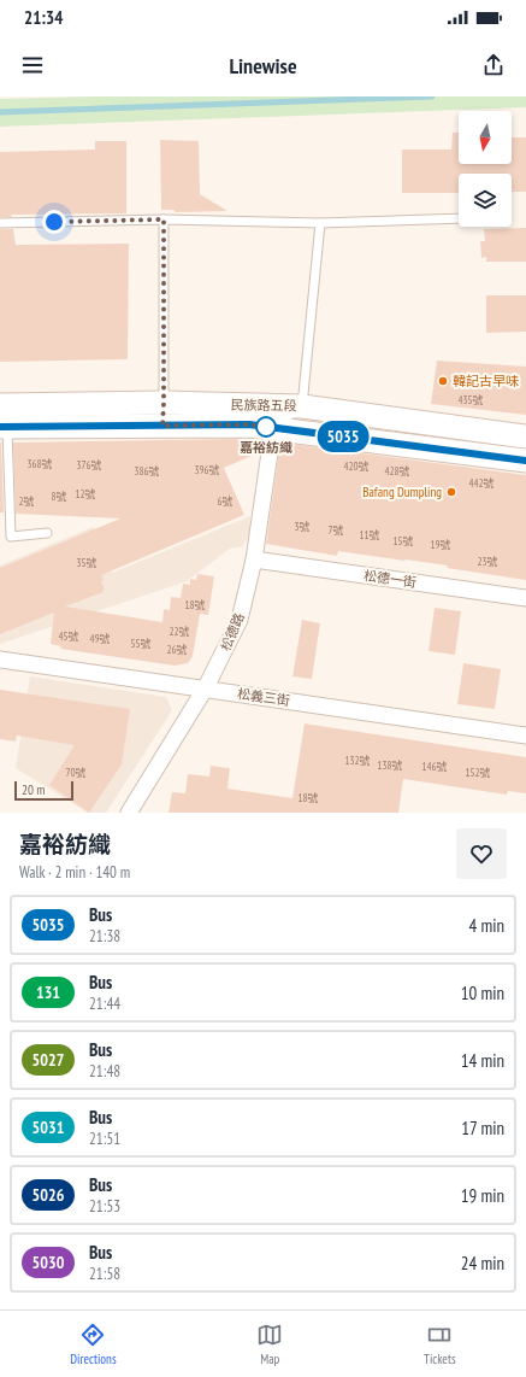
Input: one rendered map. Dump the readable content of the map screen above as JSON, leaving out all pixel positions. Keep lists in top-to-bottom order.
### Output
{
  "streets": {
    "main road": ["民族路五段"],
    "street": ["松德一街", "松德路", "松義三街"]
  },
  "crossings": [
    ["民族路五段", "松德路"],
    ["松德一街", "松德路"],
    ["松德路", "松義三街"]
  ],
  "places": ["韓記古早味", "嘉裕紡織", "Bafang Dumpling"],
  "lines": ["bus line 5035"],
  "house_numbers": [
    "435號",
    "368號",
    "376號",
    "420號",
    "396號",
    "386號",
    "428號",
    "442號",
    "12號",
    "8號",
    "2號",
    "6號",
    "3號",
    "7號",
    "11號",
    "15號",
    "19號",
    "23號",
    "35號",
    "18號",
    "22號",
    "45號",
    "49號",
    "55號",
    "26號",
    "132號",
    "138號",
    "146號",
    "70號",
    "152號",
    "18號"
  ],
  "scale_bar": "20 m",
  "north": "bottom",
  "page": {
    "status": "21:34",
    "header": "Linewise",
    "on_map": "5035",
    "scale": "20 m",
    "heading": ["嘉裕紡織", "Walk · 2 min · 140 m"],
    "list": [
      {
        "mark": "5035",
        "name": "Bus",
        "note": "21:38",
        "value": "4 min"
      },
      {
        "mark": "131",
        "name": "Bus",
        "note": "21:44",
        "value": "10 min"
      },
      {
        "mark": "5027",
        "name": "Bus",
        "note": "21:48",
        "value": "14 min"
      },
      {
        "mark": "5031",
        "name": "Bus",
        "note": "21:51",
        "value": "17 min"
      },
      {
        "mark": "5026",
        "name": "Bus",
        "note": "21:53",
        "value": "19 min"
      },
      {
        "mark": "5030",
        "name": "Bus",
        "note": "21:58",
        "value": "24 min"
      }
    ],
    "tabs": ["Directions", "Map", "Tickets"]
  }
}
